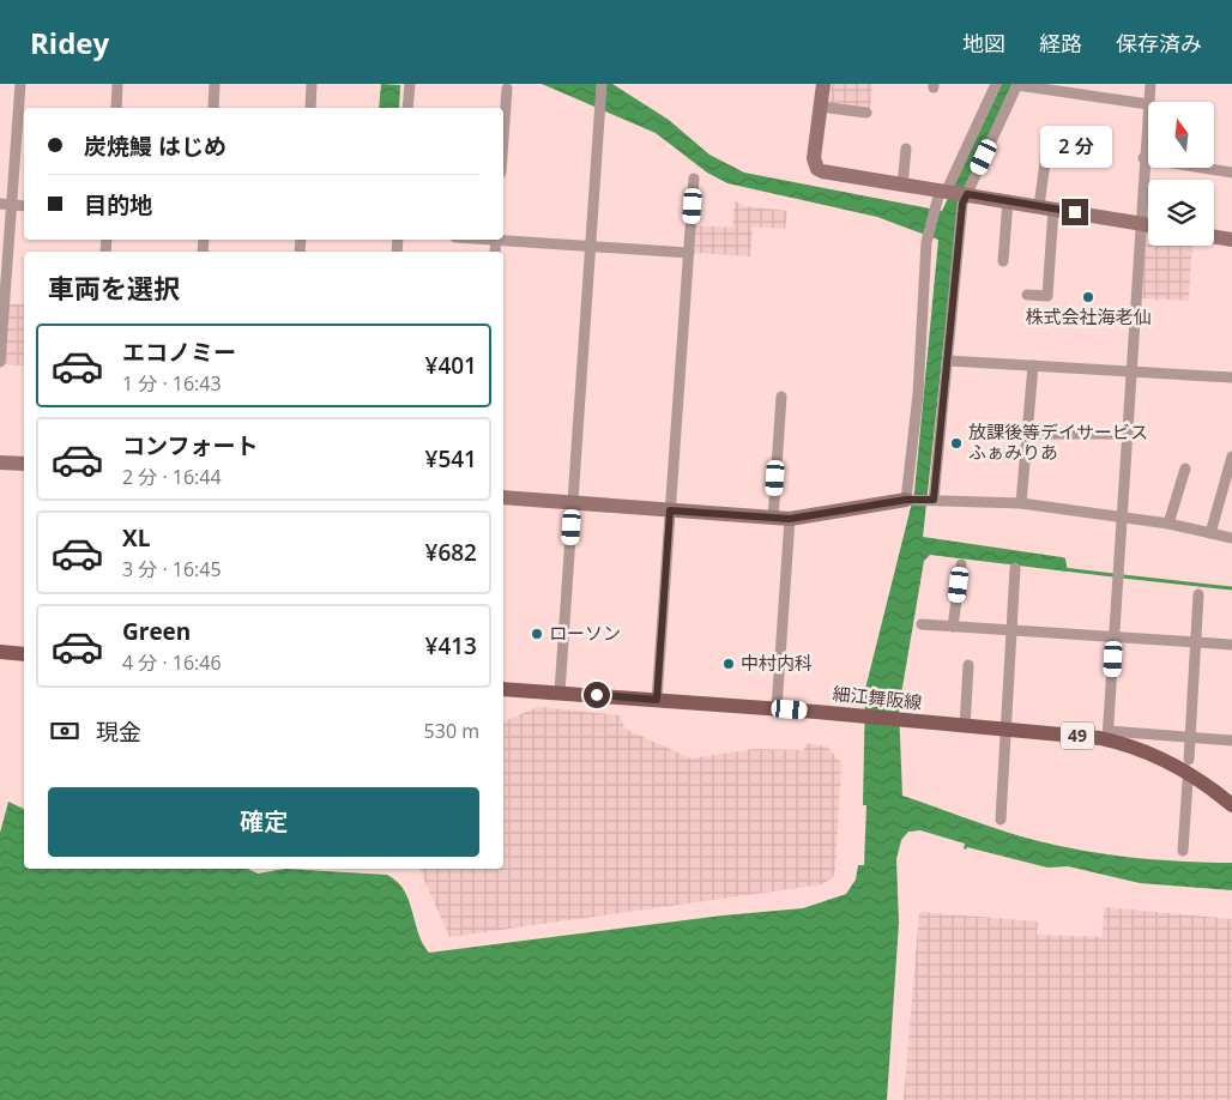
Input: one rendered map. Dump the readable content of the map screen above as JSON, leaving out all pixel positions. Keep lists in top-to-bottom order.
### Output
{
  "streets": {
    "main road": ["細江舞阪線", "49"]
  },
  "places": [
    "株式会社海老仙",
    "放課後等デイサービス ふぁみりあ",
    "ローソン",
    "中村内科"
  ],
  "north": "top",
  "page": {
    "header": "Ridey",
    "nav": ["地図", "経路", "保存済み"],
    "banner": ["炭焼鰻 はじめ", "目的地"],
    "bubble": "2 分",
    "heading": "車両を選択",
    "list": [
      {
        "name": "エコノミー",
        "note": "1 分 · 16:43",
        "value": "¥401"
      },
      {
        "name": "コンフォート",
        "note": "2 分 · 16:44",
        "value": "¥541"
      },
      {
        "name": "XL",
        "note": "3 分 · 16:45",
        "value": "¥682"
      },
      {
        "name": "Green",
        "note": "4 分 · 16:46",
        "value": "¥413"
      }
    ],
    "pay": ["現金", "530 m"],
    "buttons": "確定"
  }
}
